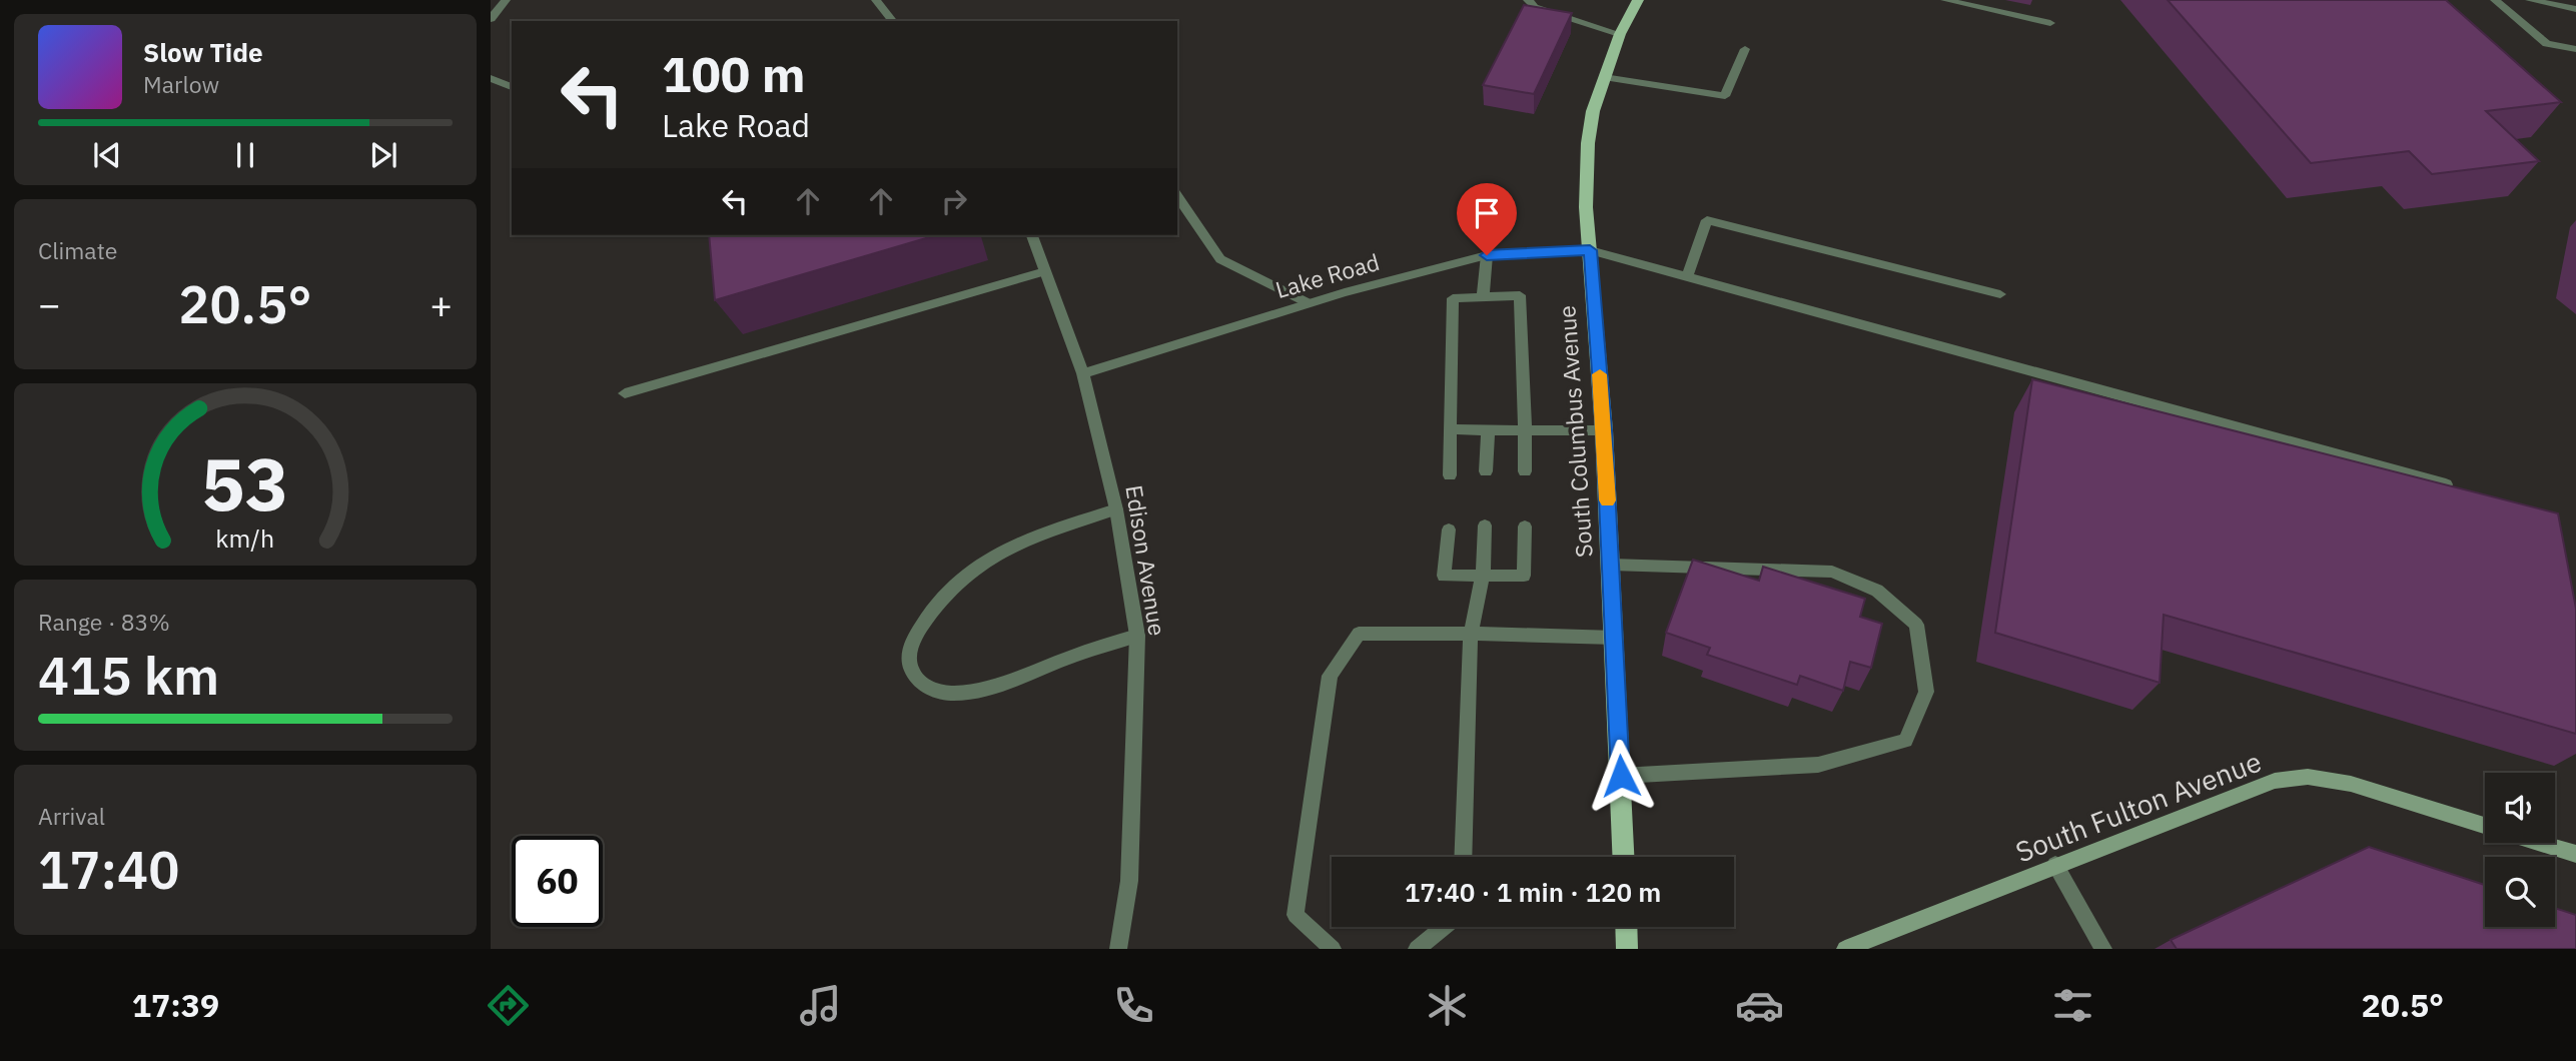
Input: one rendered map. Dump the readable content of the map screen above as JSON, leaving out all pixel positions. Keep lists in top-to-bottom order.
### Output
{
  "streets": {
    "main road": ["South Columbus Avenue", "South Fulton Avenue"],
    "street": ["Lake Road", "Edison Avenue"]
  },
  "crossings": [
    ["Lake Road", "South Columbus Avenue"],
    ["Lake Road", "Edison Avenue"]
  ],
  "page": {
    "turn": ["100 m", "Lake Road"],
    "song": ["Slow Tide", "Marlow"],
    "tile": [
      "Climate",
      ["Range · 83%", "415 km"],
      ["Arrival", "17:40"]
    ],
    "heat": ["−", "20.5°", "+"],
    "limit": "60",
    "trip": "17:40 · 1 min · 120 m",
    "tabs": ["17:39", "20.5°"],
    "gauge": ["53", "km/h"]
  }
}
